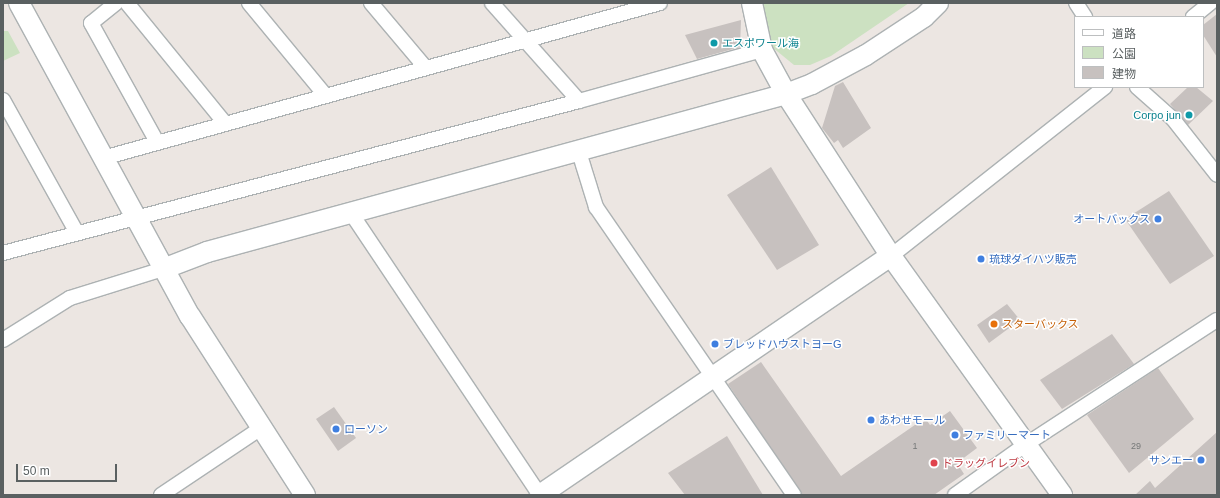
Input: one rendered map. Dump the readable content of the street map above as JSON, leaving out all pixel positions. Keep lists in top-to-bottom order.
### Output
{
  "places": [
    "エスポワール海",
    "Corpo jun",
    "オートバックス",
    "琉球ダイハツ販売",
    "スターバックス",
    "ブレッドハウストヨーG",
    "あわせモール",
    "ローソン",
    "ファミリーマート",
    "サンエー",
    "ドラッグイレブン"
  ],
  "house_numbers": ["1", "29"],
  "legend": ["道路", "公園", "建物"],
  "scale_bar": "50 m"
}
